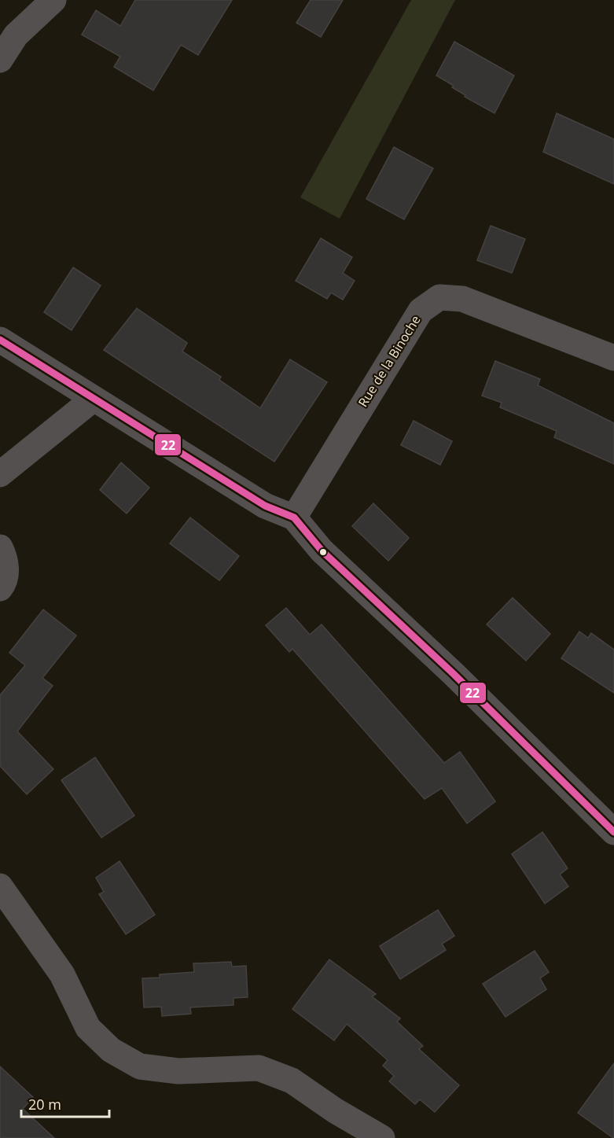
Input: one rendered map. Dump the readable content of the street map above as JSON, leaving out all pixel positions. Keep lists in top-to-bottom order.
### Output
{
  "streets": {
    "street": ["Rue de la Binoche"]
  },
  "lines": ["transit line 22"],
  "scale_bar": "20 m"
}
